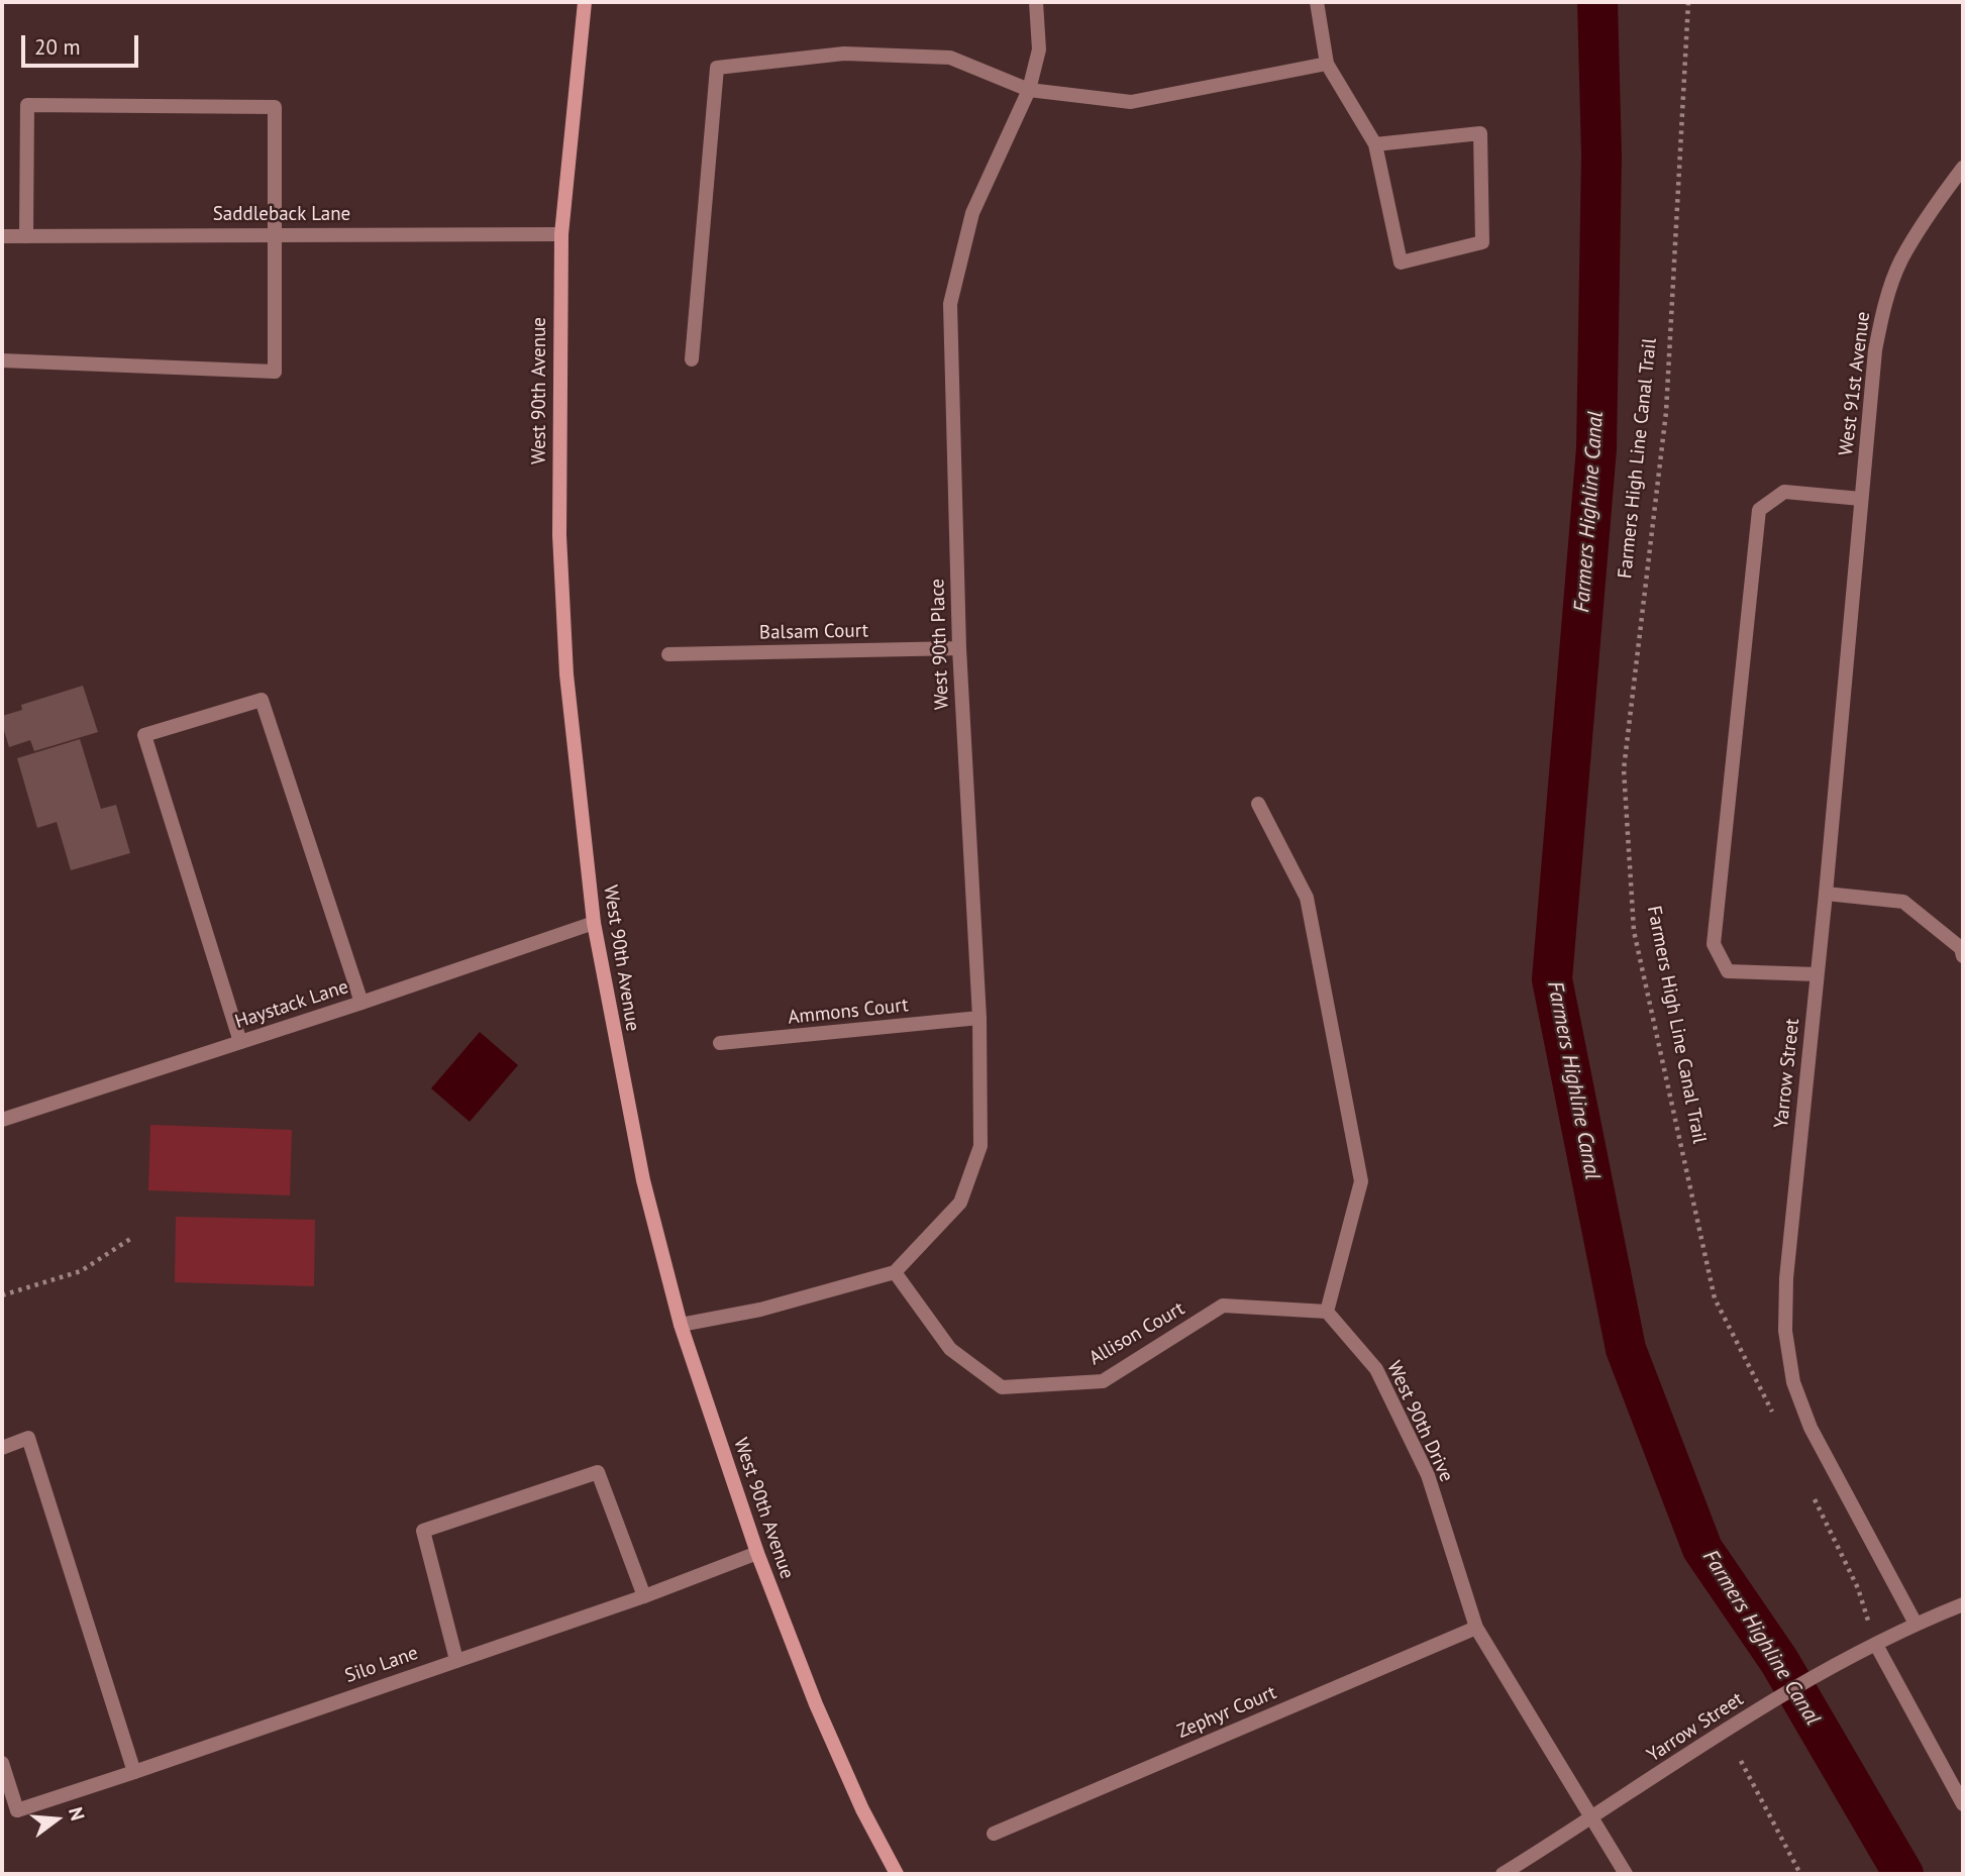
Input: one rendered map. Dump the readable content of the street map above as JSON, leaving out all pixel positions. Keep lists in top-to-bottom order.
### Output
{
  "streets": {
    "street": [
      "Saddleback Lane",
      "West 91st Avenue",
      "West 90th Avenue",
      "Balsam Court",
      "West 90th Place",
      "Haystack Lane",
      "Ammons Court",
      "Yarrow Street",
      "Allison Court",
      "West 90th Drive",
      "Silo Lane",
      "Zephyr Court"
    ],
    "path": ["Farmers High Line Canal Trail"]
  },
  "crossings": [
    ["Saddleback Lane", "West 90th Avenue"],
    ["West 91st Avenue", "Yarrow Street"],
    ["West 90th Avenue", "Haystack Lane"],
    ["West 90th Avenue", "Silo Lane"],
    ["Balsam Court", "West 90th Place"],
    ["West 90th Place", "Ammons Court"],
    ["West 90th Place", "Allison Court"],
    ["Yarrow Street", "West 90th Drive"],
    ["Allison Court", "West 90th Drive"],
    ["West 90th Drive", "Zephyr Court"]
  ],
  "water": ["Farmers Highline Canal"],
  "scale_bar": "20 m",
  "north": "right"
}
